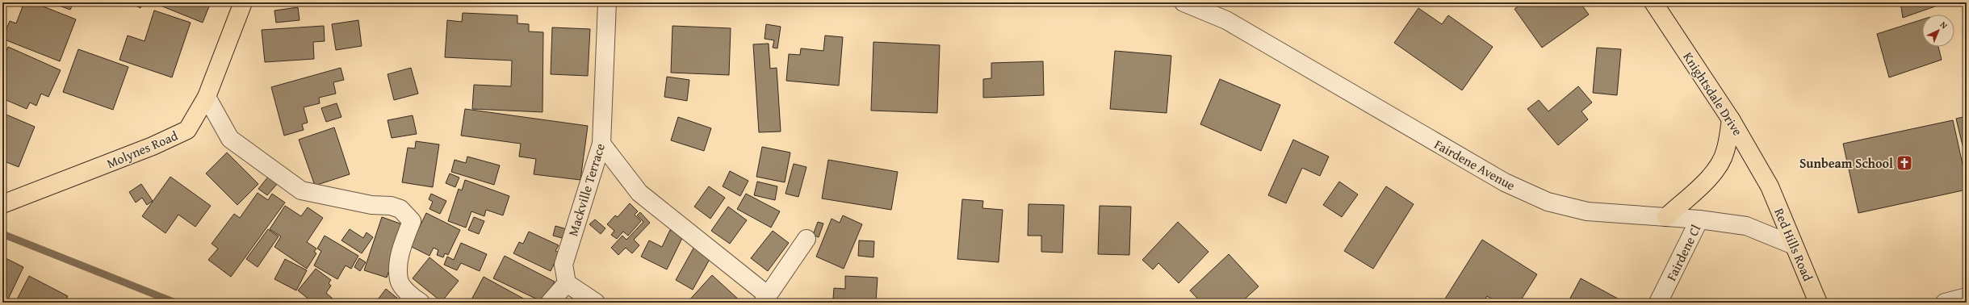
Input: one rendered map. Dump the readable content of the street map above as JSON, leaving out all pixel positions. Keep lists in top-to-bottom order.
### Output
{
  "streets": {
    "main road": ["Knightsdale Drive", "Molynes Road", "Red Hills Road"],
    "street": ["Fairdene Avenue", "Mackville Terrace", "Fairdene Cl"]
  },
  "crossings": [
    ["Knightsdale Drive", "Red Hills Road"],
    ["Fairdene Avenue", "Red Hills Road"],
    ["Fairdene Avenue", "Fairdene Cl"]
  ],
  "places": {
    "church": ["Sunbeam School"]
  },
  "north": "top right"
}
